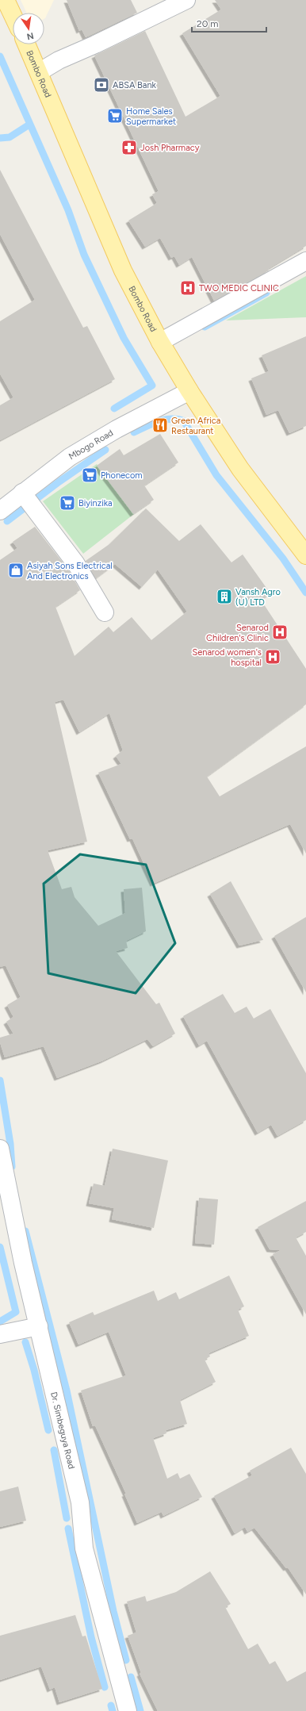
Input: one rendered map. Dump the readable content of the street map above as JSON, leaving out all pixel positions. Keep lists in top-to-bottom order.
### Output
{
  "streets": {
    "main road": ["Bombo Road"],
    "street": ["Mbogo Road", "Dr. Simbeguya Road"]
  },
  "crossings": [
    ["Bombo Road", "Mbogo Road"]
  ],
  "places": {
    "bank": ["ABSA Bank"],
    "supermarket": ["Home Sales Supermarket", "Phonecom", "Biyinzika"],
    "pharmacy": ["Josh Pharmacy"],
    "hospital": ["TWO MEDIC CLINIC", "Senarod Children's Clinic", "Senarod women's hospital"],
    "restaurant": ["Green Africa Restaurant"],
    "shop": ["Asiyah Sons Electrical And Electronics"],
    "building": ["Vansh Agro (U) LTD"]
  },
  "scale_bar": "20 m",
  "north": "bottom"
}
